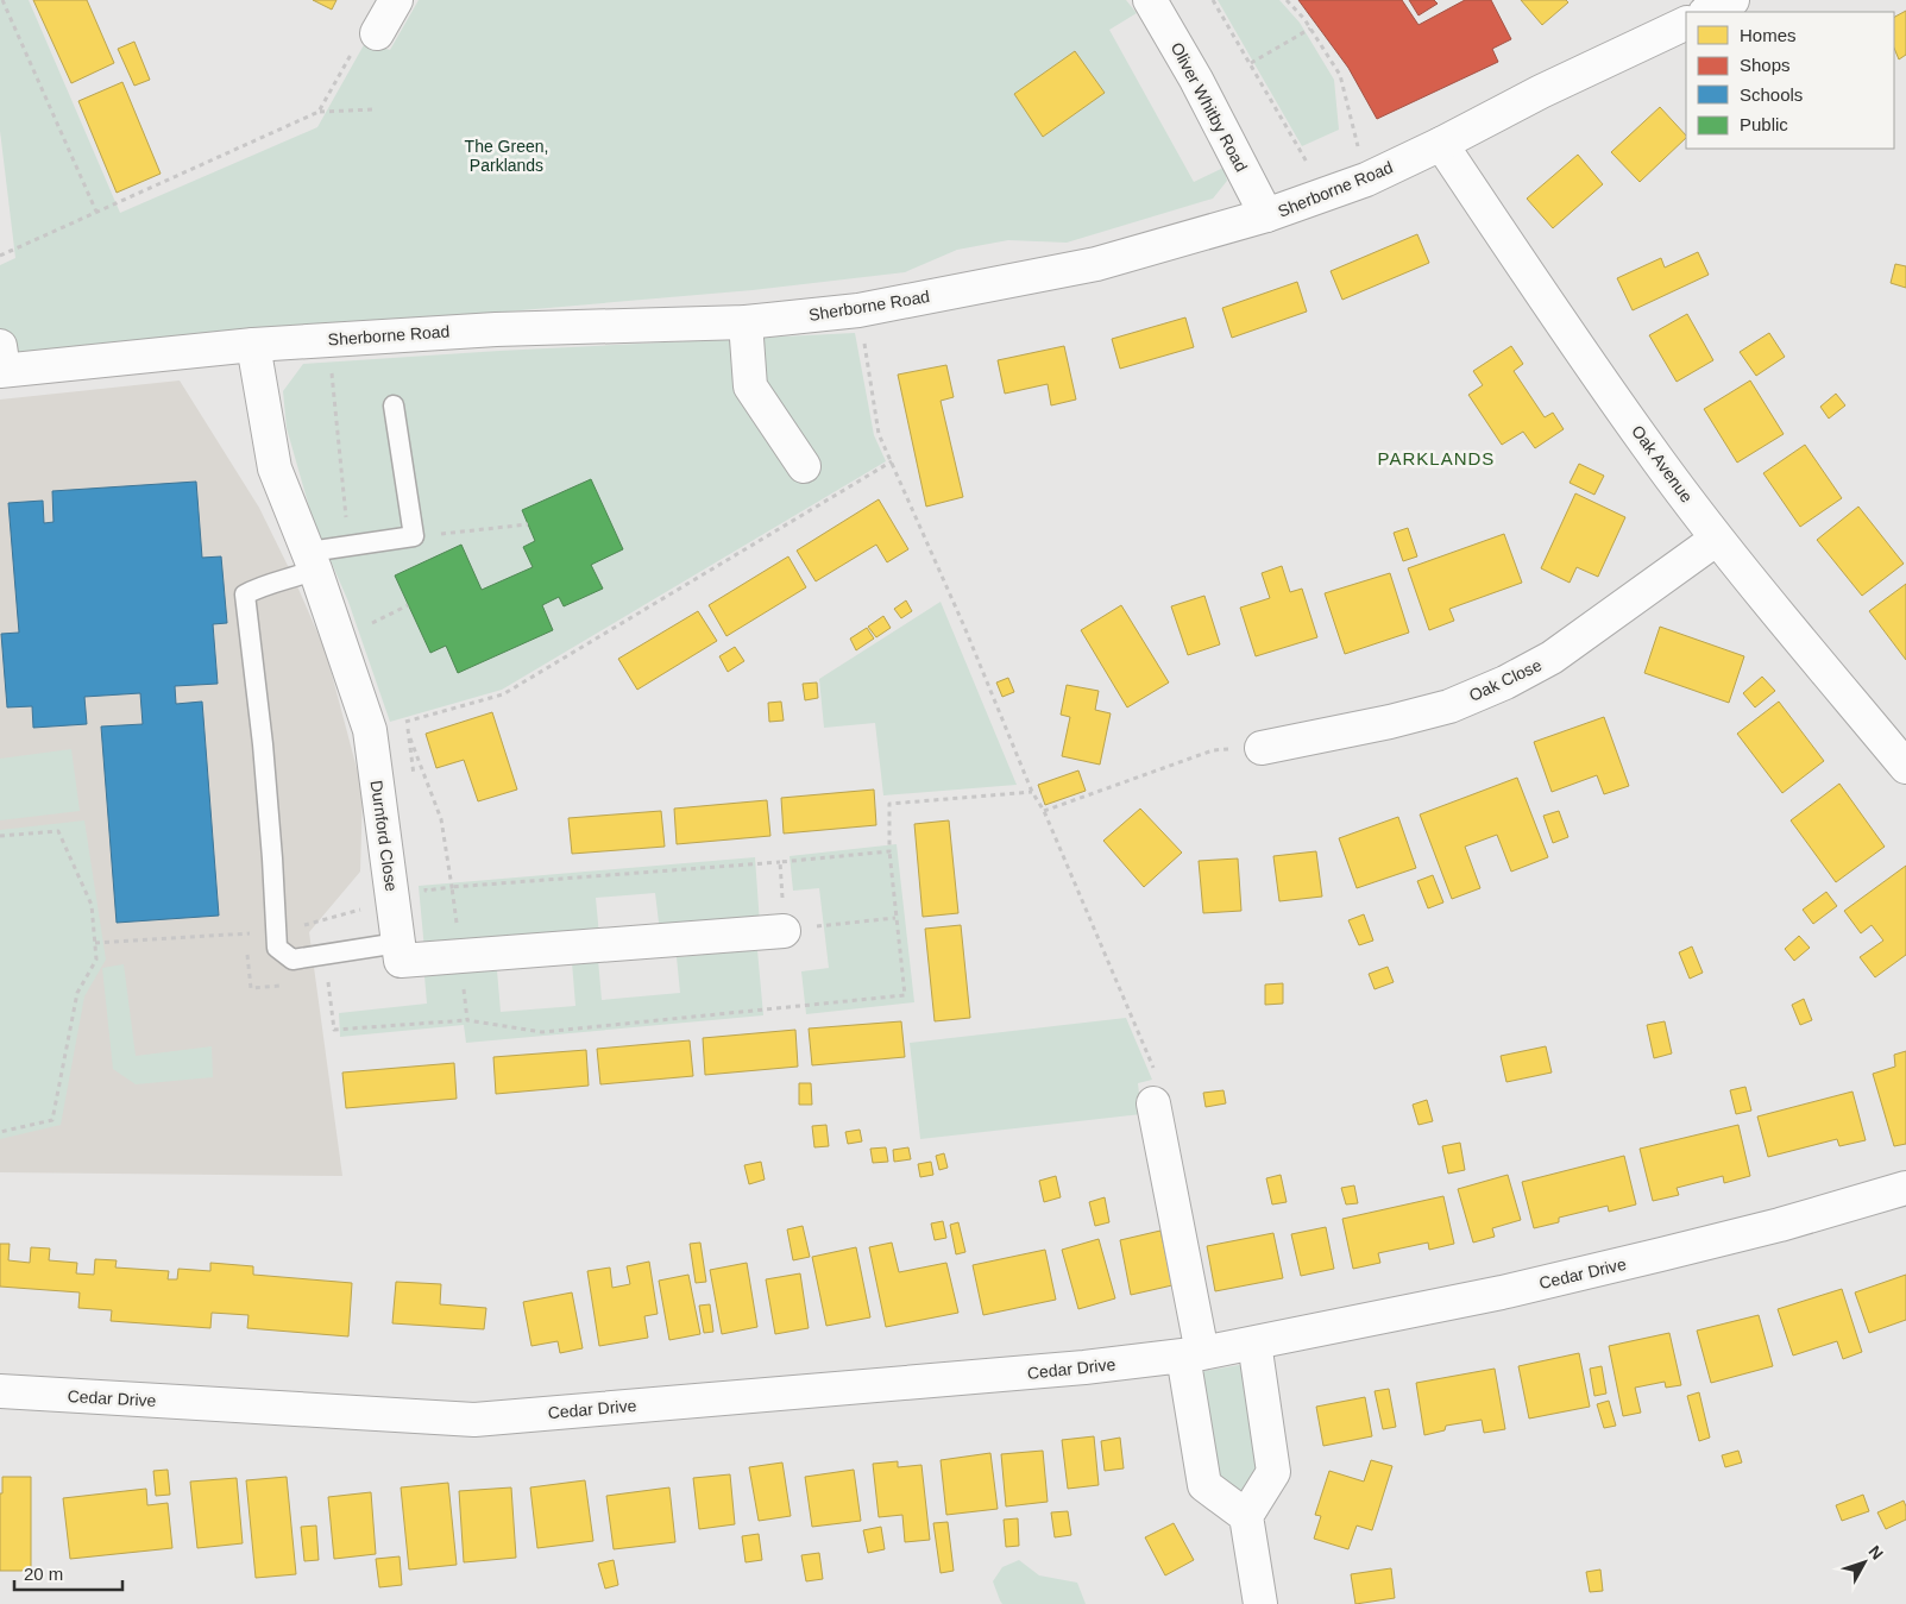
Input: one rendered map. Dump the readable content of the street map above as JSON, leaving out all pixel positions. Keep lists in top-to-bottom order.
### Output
{
  "streets": {
    "street": [
      "Oliver Whitby Road",
      "Sherborne Road",
      "Oak Avenue",
      "Oak Close",
      "Durnford Close",
      "Cedar Drive"
    ]
  },
  "crossings": [
    ["Oliver Whitby Road", "Sherborne Road"],
    ["Sherborne Road", "Oak Avenue"],
    ["Sherborne Road", "Durnford Close"],
    ["Oak Avenue", "Oak Close"]
  ],
  "districts": ["PARKLANDS"],
  "parks": ["The Green, Parklands"],
  "legend": [
    "Homes",
    "Shops",
    "Schools",
    "Public"
  ],
  "scale_bar": "20 m",
  "north": "top right"
}
